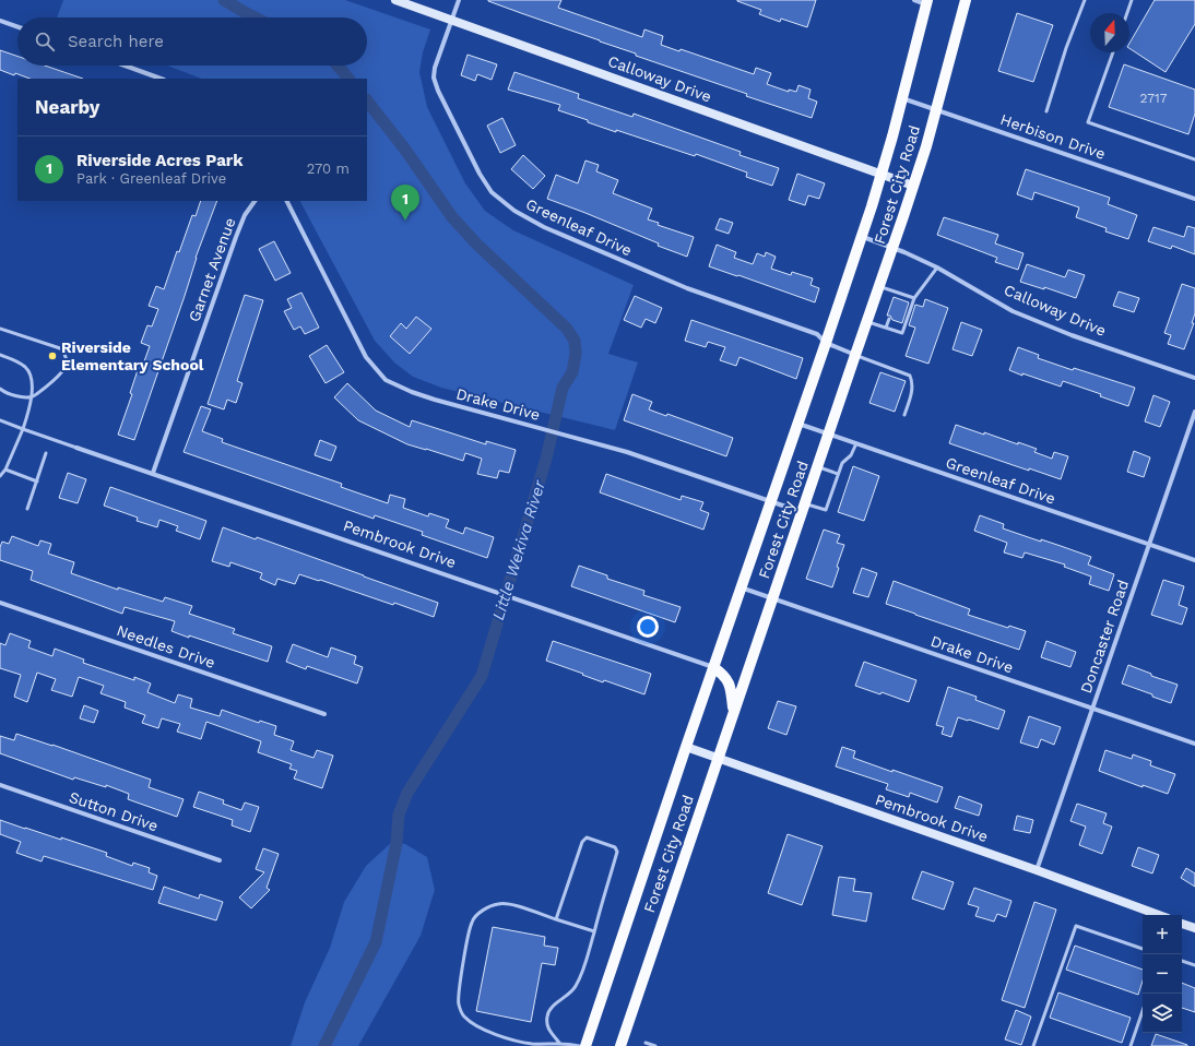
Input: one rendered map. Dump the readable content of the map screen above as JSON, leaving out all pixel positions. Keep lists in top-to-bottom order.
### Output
{
  "streets": {
    "main road": ["Forest City Road"],
    "street": [
      "Calloway Drive",
      "Herbison Drive",
      "Greenleaf Drive",
      "Garnet Avenue",
      "Drake Drive",
      "Pembrook Drive",
      "Doncaster Road",
      "Needles Drive",
      "Sutton Drive"
    ]
  },
  "crossings": [
    ["Calloway Drive", "Forest City Road"],
    ["Calloway Drive", "Greenleaf Drive"],
    ["Herbison Drive", "Forest City Road"],
    ["Forest City Road", "Greenleaf Drive"],
    ["Forest City Road", "Drake Drive"],
    ["Forest City Road", "Pembrook Drive"],
    ["Greenleaf Drive", "Doncaster Road"],
    ["Garnet Avenue", "Pembrook Drive"],
    ["Drake Drive", "Doncaster Road"],
    ["Pembrook Drive", "Doncaster Road"]
  ],
  "water": ["Little Wekiva River"],
  "places": ["Riverside Elementary School"],
  "house_numbers": ["2717"],
  "north": "top",
  "page": {
    "search": "Search here",
    "heading": "Nearby",
    "list": [
      {
        "mark": "1",
        "name": "Riverside Acres Park",
        "note": "Park · Greenleaf Drive",
        "value": "270 m"
      }
    ],
    "pins": "1",
    "map_buttons": ["+", "−"]
  }
}
